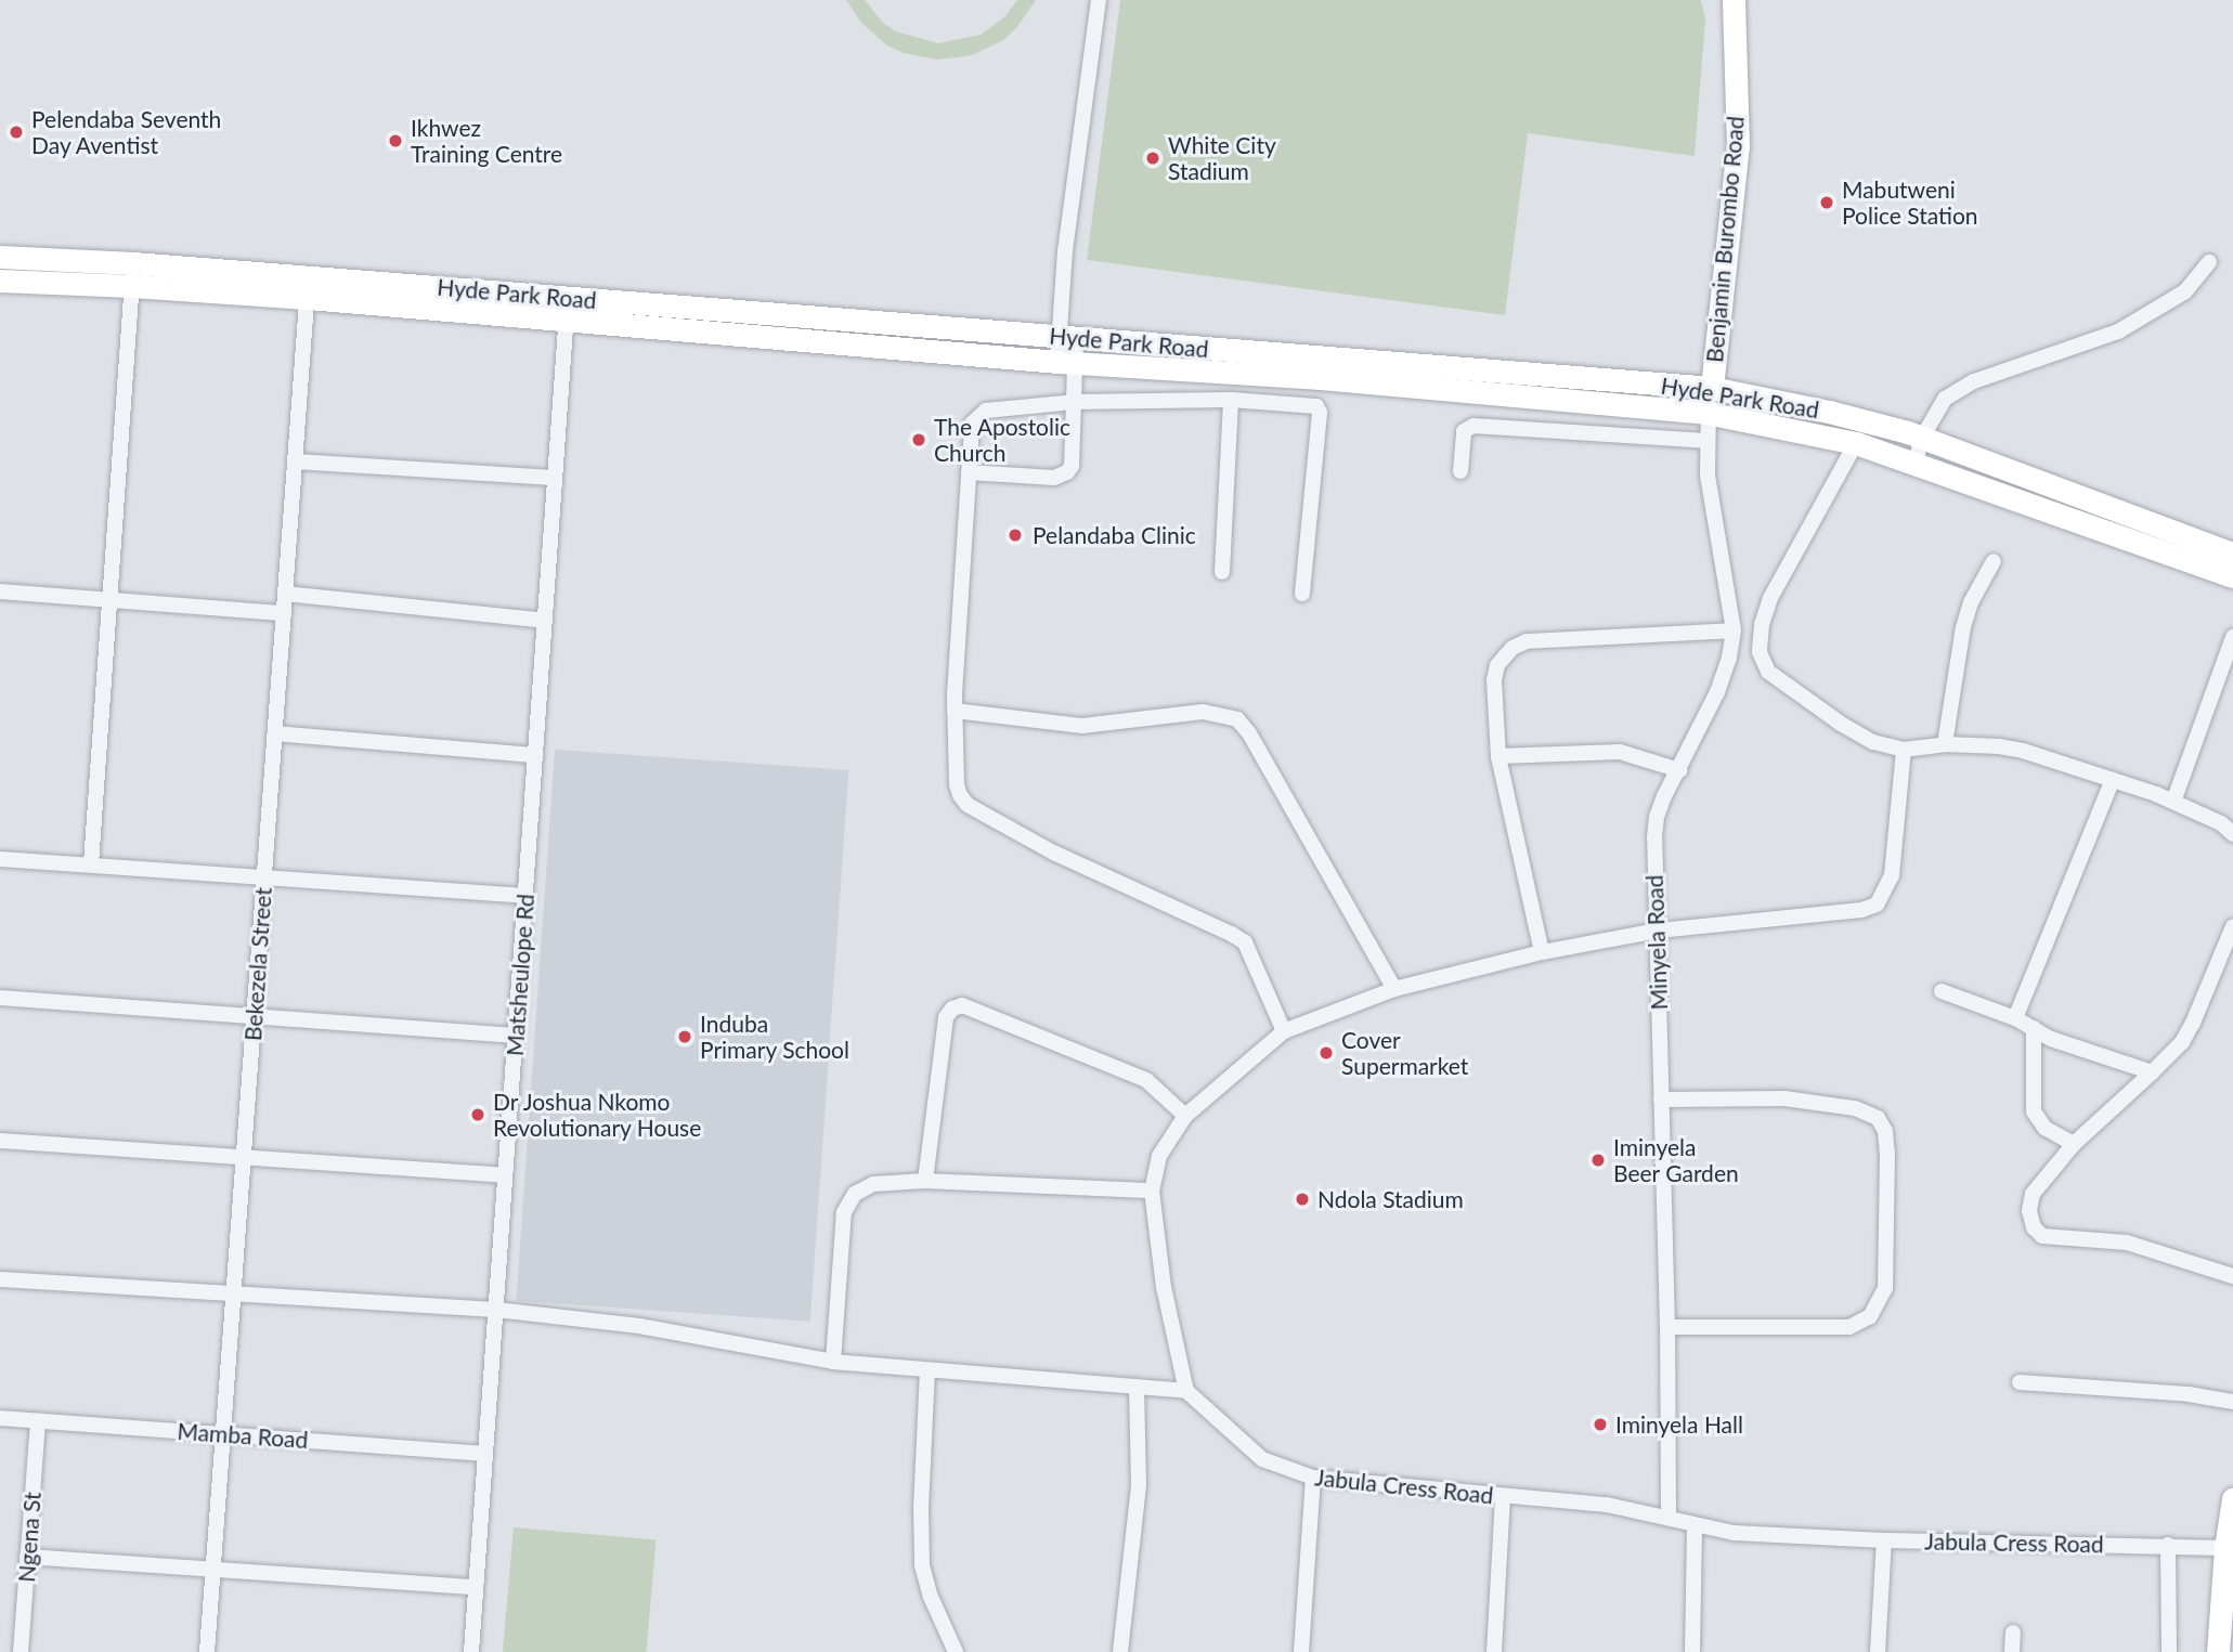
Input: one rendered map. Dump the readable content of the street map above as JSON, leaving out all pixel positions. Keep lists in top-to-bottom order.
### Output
{
  "streets": {
    "street": [
      "Benjamin Burombo Road",
      "Hyde Park Road",
      "Minyela Road",
      "Bekezela Street",
      "Matsheulope Rd",
      "Mamba Road",
      "Jabula Cress Road",
      "Ngena St"
    ]
  },
  "crossings": [
    ["Benjamin Burombo Road", "Hyde Park Road"],
    ["Benjamin Burombo Road", "Minyela Road"],
    ["Hyde Park Road", "Minyela Road"],
    ["Hyde Park Road", "Bekezela Street"],
    ["Hyde Park Road", "Matsheulope Rd"],
    ["Minyela Road", "Jabula Cress Road"],
    ["Bekezela Street", "Mamba Road"],
    ["Matsheulope Rd", "Mamba Road"],
    ["Mamba Road", "Ngena St"]
  ],
  "places": [
    "Pelendaba Seventh Day Aventist",
    "Ikhwez Training Centre",
    "White City Stadium",
    "Mabutweni Police Station",
    "The Apostolic Church",
    "Pelandaba Clinic",
    "Induba Primary School",
    "Cover Supermarket",
    "Dr Joshua Nkomo Revolutionary House",
    "Iminyela Beer Garden",
    "Ndola Stadium",
    "Iminyela Hall"
  ]
}
